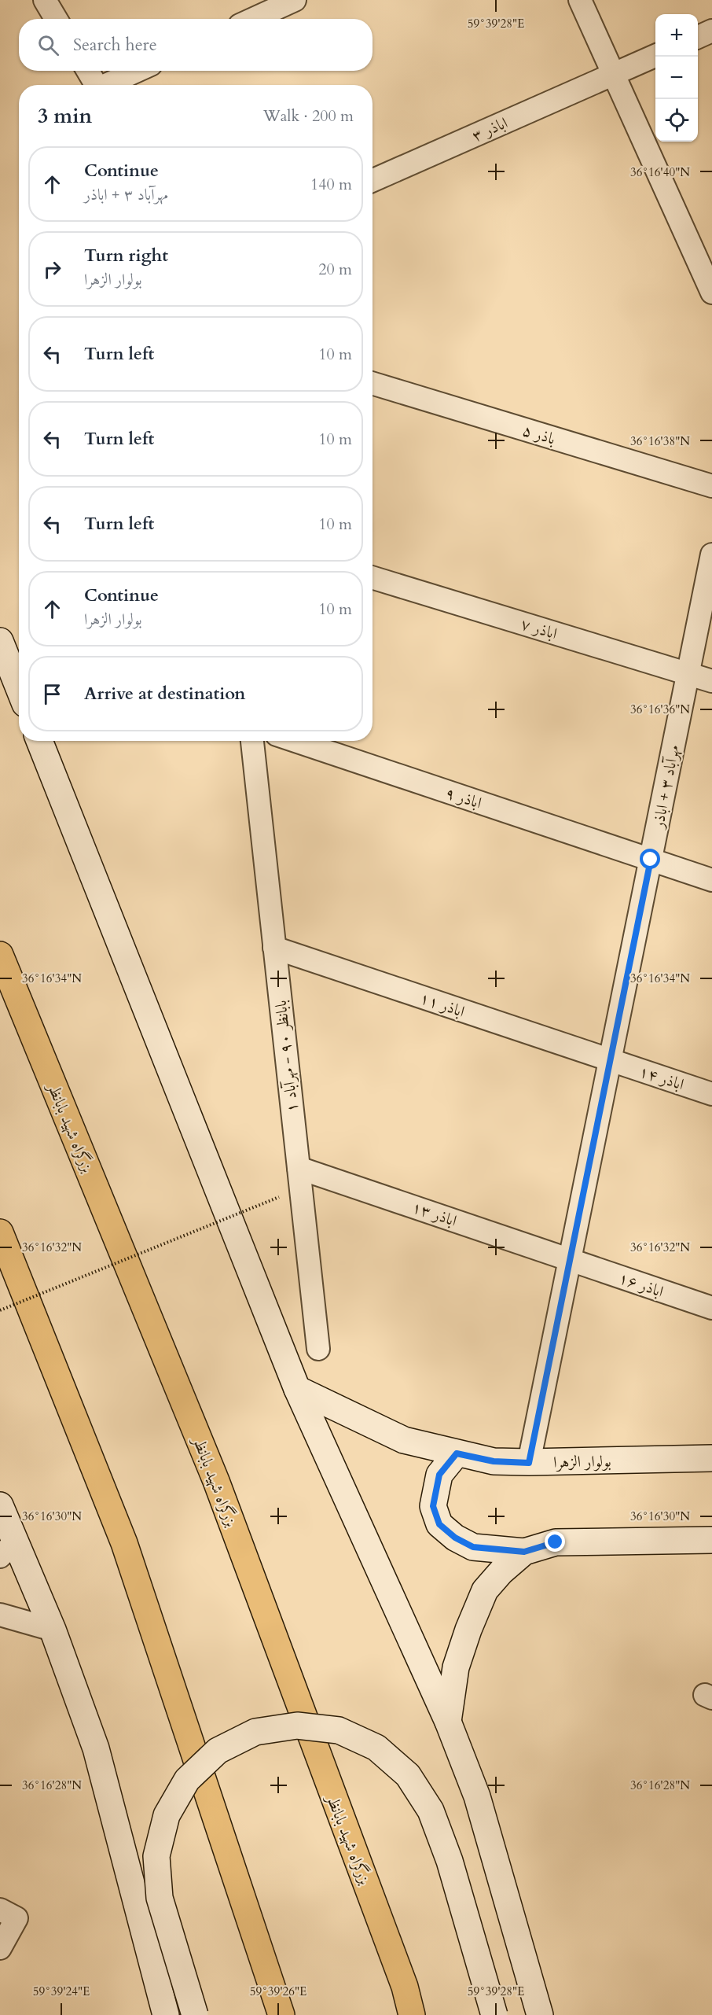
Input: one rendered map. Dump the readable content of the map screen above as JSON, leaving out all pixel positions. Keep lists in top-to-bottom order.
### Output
{
  "streets": {
    "highway": ["بزرگراه شهید بابانظر"],
    "main road": ["بولوار الزهرا"],
    "street": [
      "اباذر ۳",
      "باذر ۵",
      "اباذر ۷",
      "مهرآباد ۳ + اباذر",
      "اباذر ۹",
      "اباذر ۱۱",
      "بابانظر ۹۰ - مهرآباد ۱",
      "اباذر ۱۴",
      "اباذر ۱۳",
      "اباذر ۱۶"
    ]
  },
  "crossings": [
    ["اباذر ۷", "مهرآباد ۳ + اباذر"],
    ["مهرآباد ۳ + اباذر", "اباذر ۹"],
    ["مهرآباد ۳ + اباذر", "اباذر ۱۱"],
    ["مهرآباد ۳ + اباذر", "اباذر ۱۴"],
    ["مهرآباد ۳ + اباذر", "اباذر ۱۳"],
    ["مهرآباد ۳ + اباذر", "اباذر ۱۶"],
    ["مهرآباد ۳ + اباذر", "بولوار الزهرا"],
    ["اباذر ۱۱", "بابانظر ۹۰ - مهرآباد ۱"],
    ["اباذر ۱۱", "اباذر ۱۴"],
    ["بابانظر ۹۰ - مهرآباد ۱", "اباذر ۱۳"],
    ["اباذر ۱۳", "اباذر ۱۶"]
  ],
  "page": {
    "map_buttons": ["+", "−"],
    "search": "Search here",
    "heading": ["3 min", "Walk · 200 m"],
    "list": [
      ["Continue", "مهرآباد ۳ + اباذر", "140 m"],
      ["Turn right", "بولوار الزهرا", "20 m"],
      ["Turn left", "10 m"],
      ["Turn left", "10 m"],
      ["Turn left", "10 m"],
      ["Continue", "بولوار الزهرا", "10 m"],
      "Arrive at destination"
    ]
  },
  "coordinates": [
    "59°39'28\"E",
    "36°16'40\"N",
    "36°16'38\"N",
    "36°16'36\"N",
    "36°16'34\"N",
    "36°16'32\"N",
    "36°16'30\"N",
    "36°16'28\"N",
    "59°39'24\"E",
    "59°39'26\"E"
  ]
}
